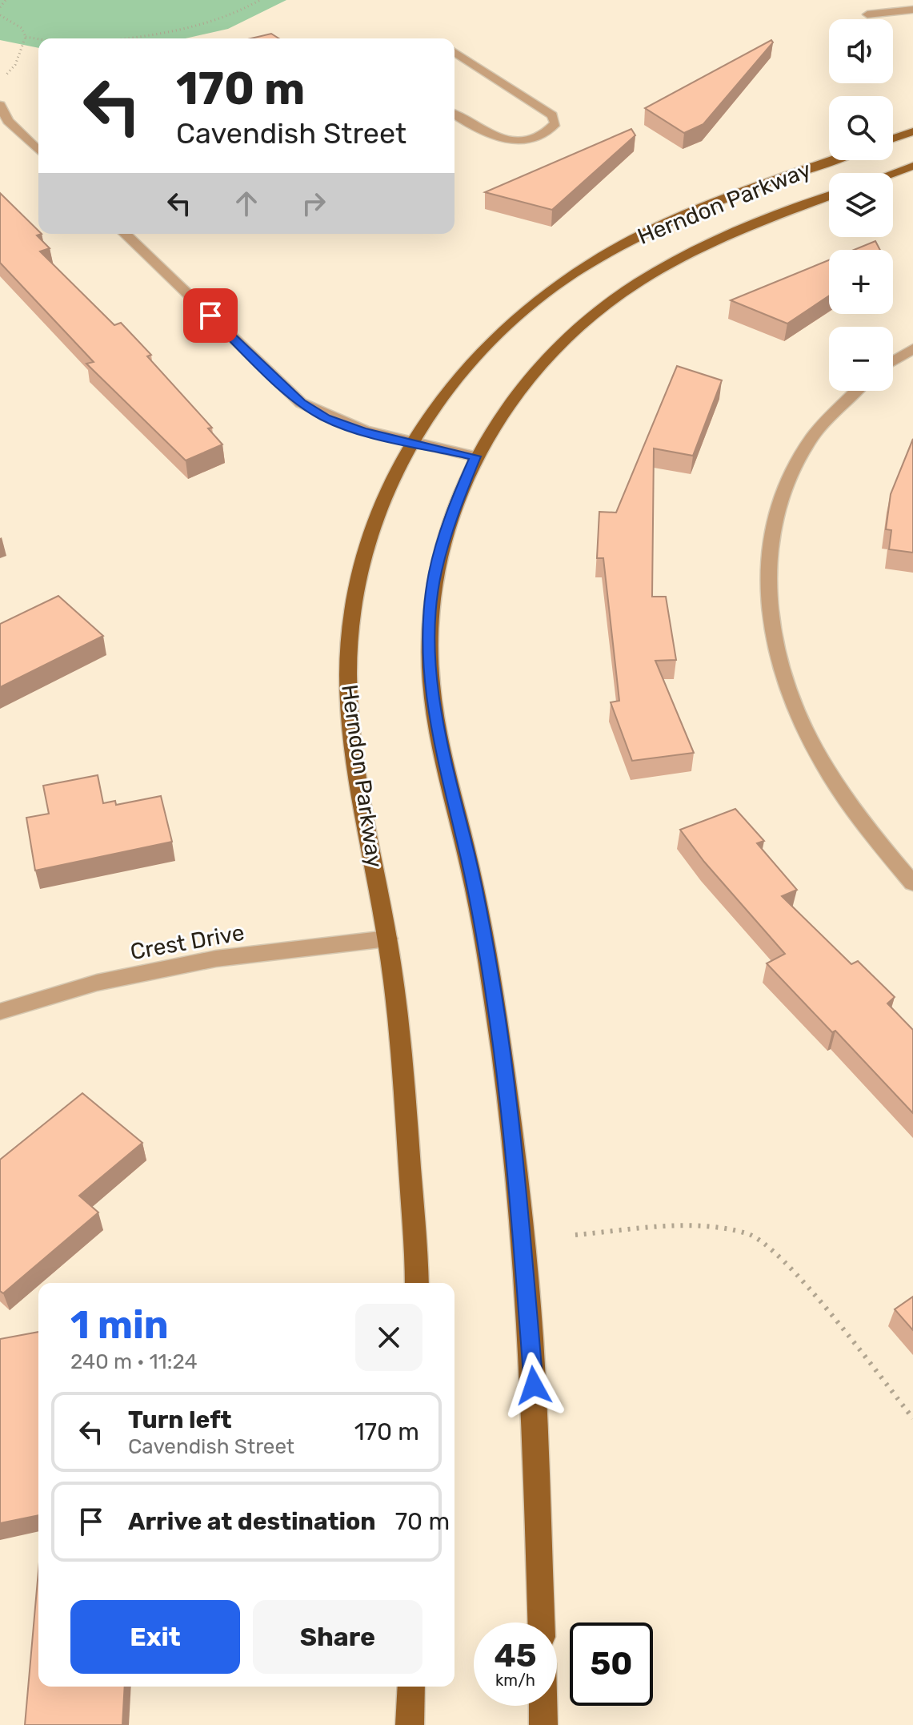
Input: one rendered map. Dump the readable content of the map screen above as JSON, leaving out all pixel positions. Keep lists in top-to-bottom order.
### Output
{
  "streets": {
    "main road": ["Herndon Parkway"],
    "street": ["Crest Drive"]
  },
  "crossings": [
    ["Herndon Parkway", "Crest Drive"]
  ],
  "page": {
    "map_buttons": ["+", "−"],
    "turn": ["170 m", "Cavendish Street"],
    "heading": ["1 min", "240 m · 11:24"],
    "list": [
      {
        "name": "Turn left",
        "note": "Cavendish Street",
        "value": "170 m"
      },
      {
        "name": "Arrive at destination",
        "value": "70 m"
      }
    ],
    "buttons": ["Exit", "Share"],
    "speed": "45 km/h",
    "limit": "50"
  }
}
